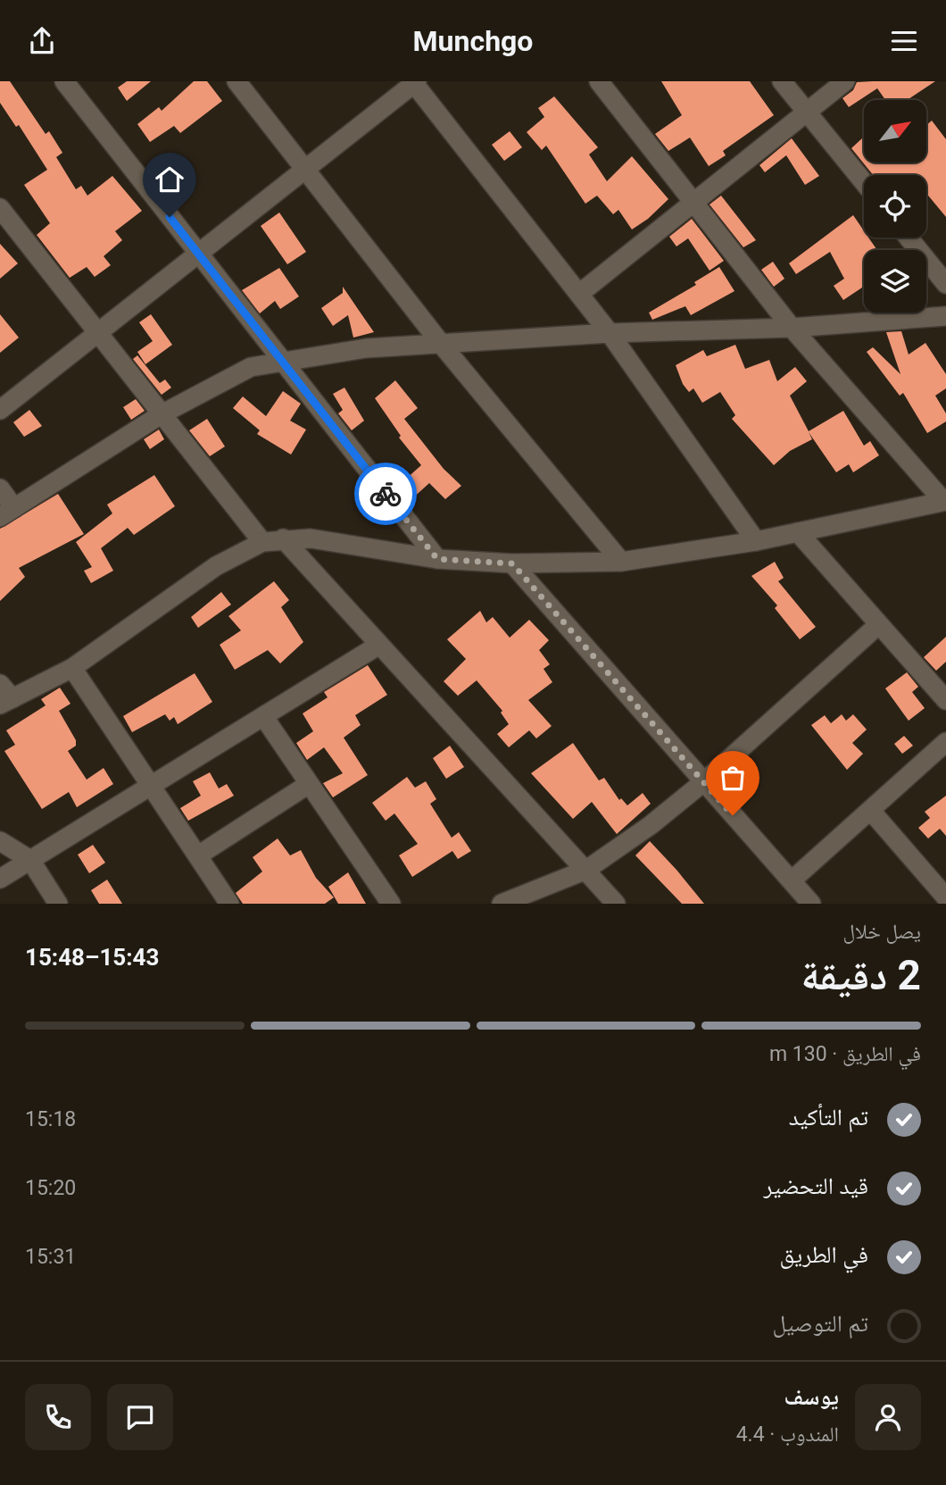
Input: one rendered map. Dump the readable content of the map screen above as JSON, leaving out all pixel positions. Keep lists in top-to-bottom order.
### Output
{
  "north": "top right",
  "page": {
    "header": "Munchgo",
    "heading": ["2 دقيقة", "يصل خلال", "15:43–15:48"],
    "panel": ["يوسف", "المندوب · 4.4"],
    "bar": "في الطريق · 130 m",
    "list": [
      ["تم التأكيد", "15:18"],
      ["قيد التحضير", "15:20"],
      ["في الطريق", "15:31"],
      "تم التوصيل"
    ]
  }
}
